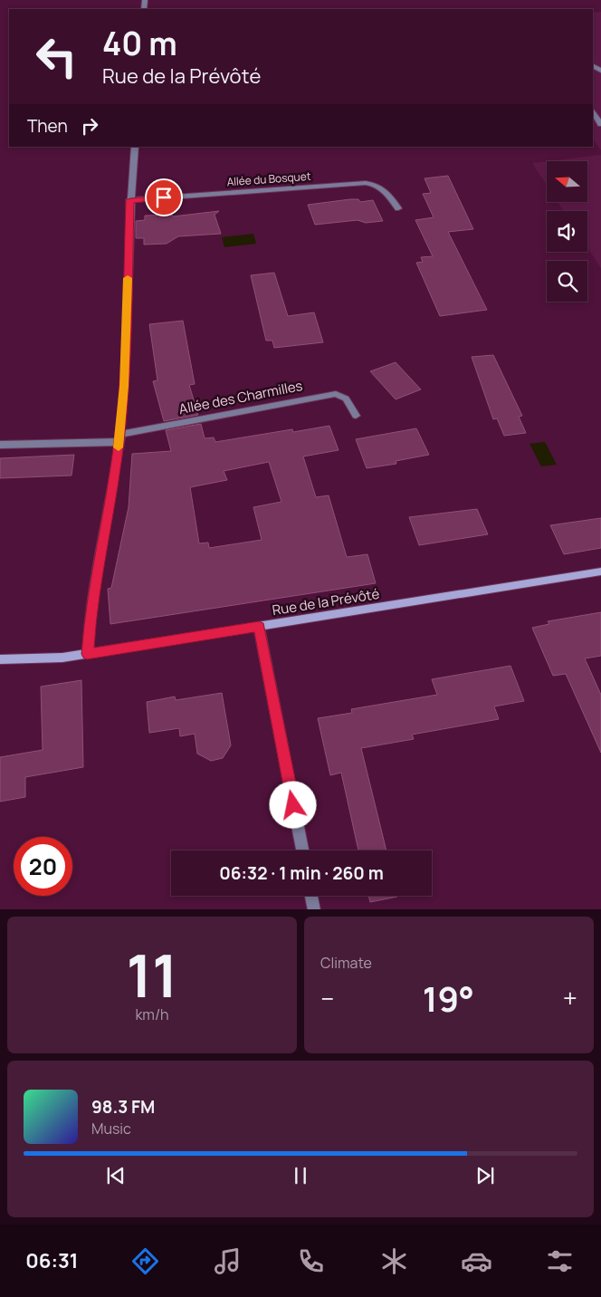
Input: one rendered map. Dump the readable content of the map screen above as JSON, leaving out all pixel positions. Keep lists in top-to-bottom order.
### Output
{
  "streets": {
    "street": ["Allée du Bosquet", "Allée des Charmilles", "Rue de la Prévôté"]
  },
  "north": "left",
  "page": {
    "turn": ["40 m", "Rue de la Prévôté"],
    "then": "Then",
    "limit": "20",
    "trip": "06:32 · 1 min · 260 m",
    "tile": [
      ["11", "km/h"],
      "Climate"
    ],
    "heat": ["−", "19°", "+"],
    "song": ["98.3 FM", "Music"],
    "tabs": "06:31"
  }
}
